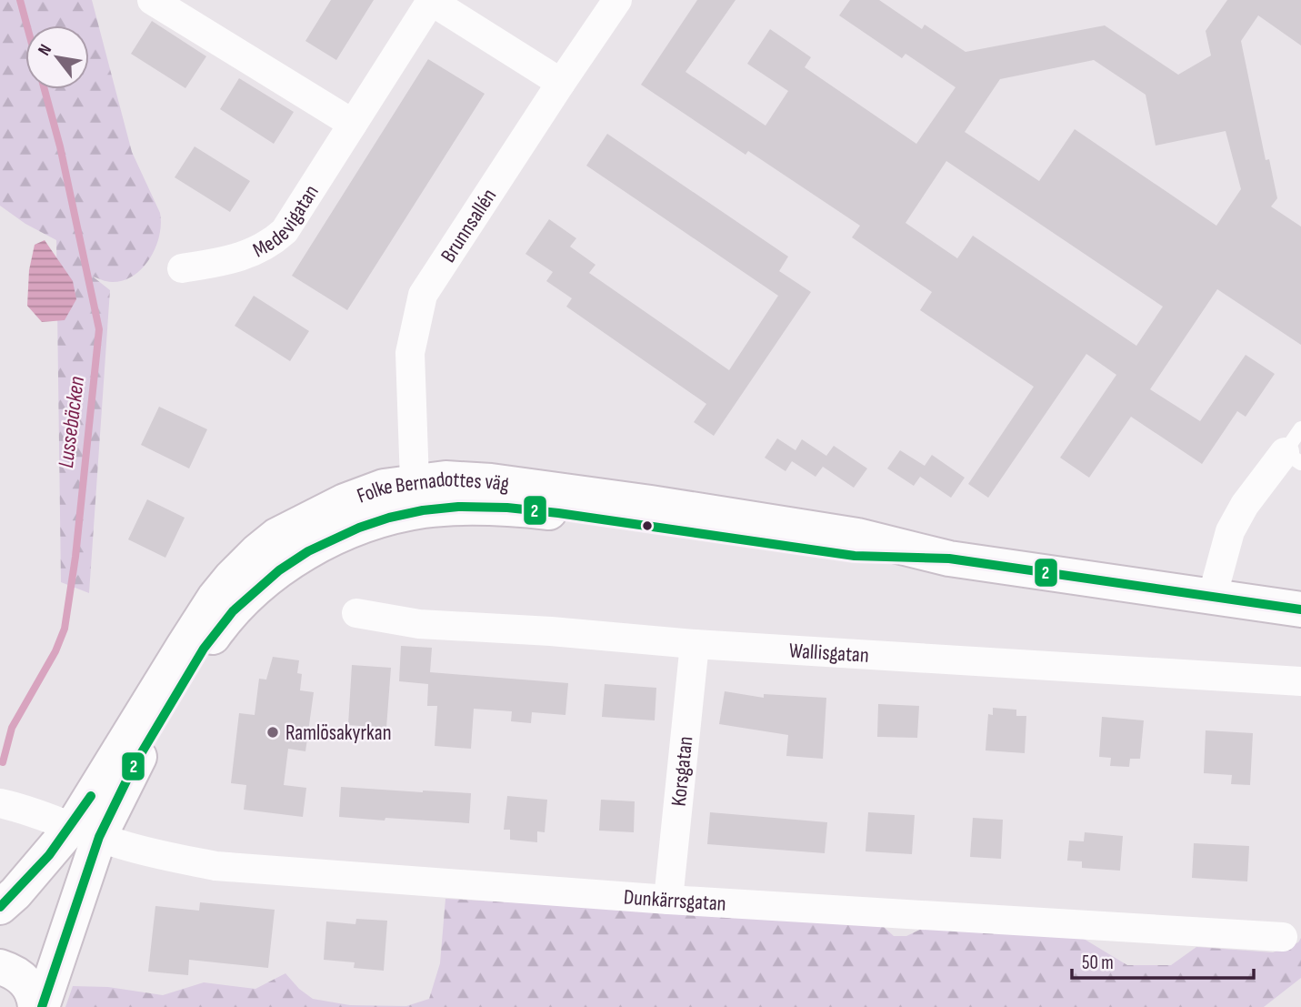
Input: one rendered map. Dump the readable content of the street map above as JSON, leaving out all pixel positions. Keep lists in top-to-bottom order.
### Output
{
  "streets": {
    "street": [
      "Medevigatan",
      "Brunnsallén",
      "Folke Bernadottes väg",
      "Wallisgatan",
      "Korsgatan",
      "Dunkärrsgatan"
    ]
  },
  "crossings": [
    ["Medevigatan", "Brunnsallén"],
    ["Brunnsallén", "Folke Bernadottes väg"],
    ["Folke Bernadottes väg", "Dunkärrsgatan"],
    ["Wallisgatan", "Korsgatan"],
    ["Korsgatan", "Dunkärrsgatan"]
  ],
  "water": ["Lussebäcken"],
  "places": ["Ramlösakyrkan"],
  "lines": ["transit line 2"],
  "scale_bar": "50 m",
  "north": "top left"
}
